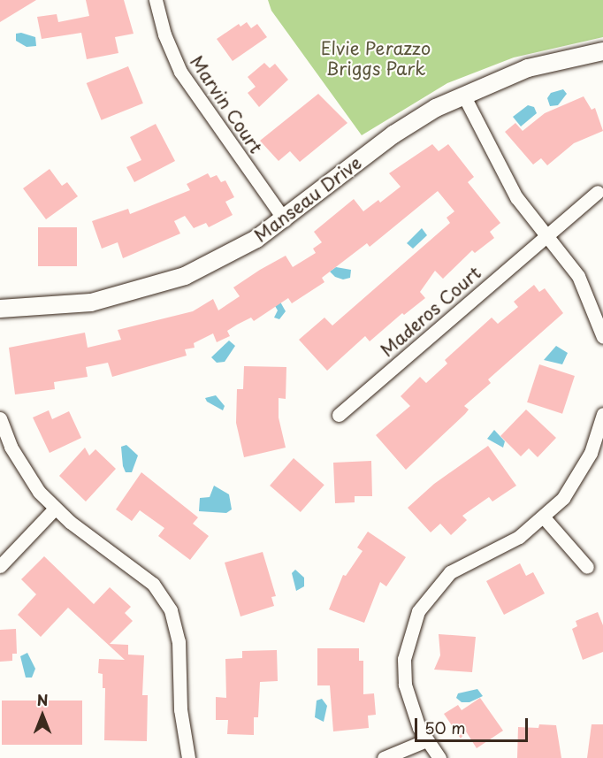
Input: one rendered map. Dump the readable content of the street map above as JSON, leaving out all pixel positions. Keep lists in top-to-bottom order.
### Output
{
  "streets": {
    "street": ["Marvin Court", "Manseau Drive", "Maderos Court"]
  },
  "crossings": [
    ["Marvin Court", "Manseau Drive"]
  ],
  "parks": ["Elvie Perazzo Briggs Park"],
  "scale_bar": "50 m",
  "north": "top"
}
